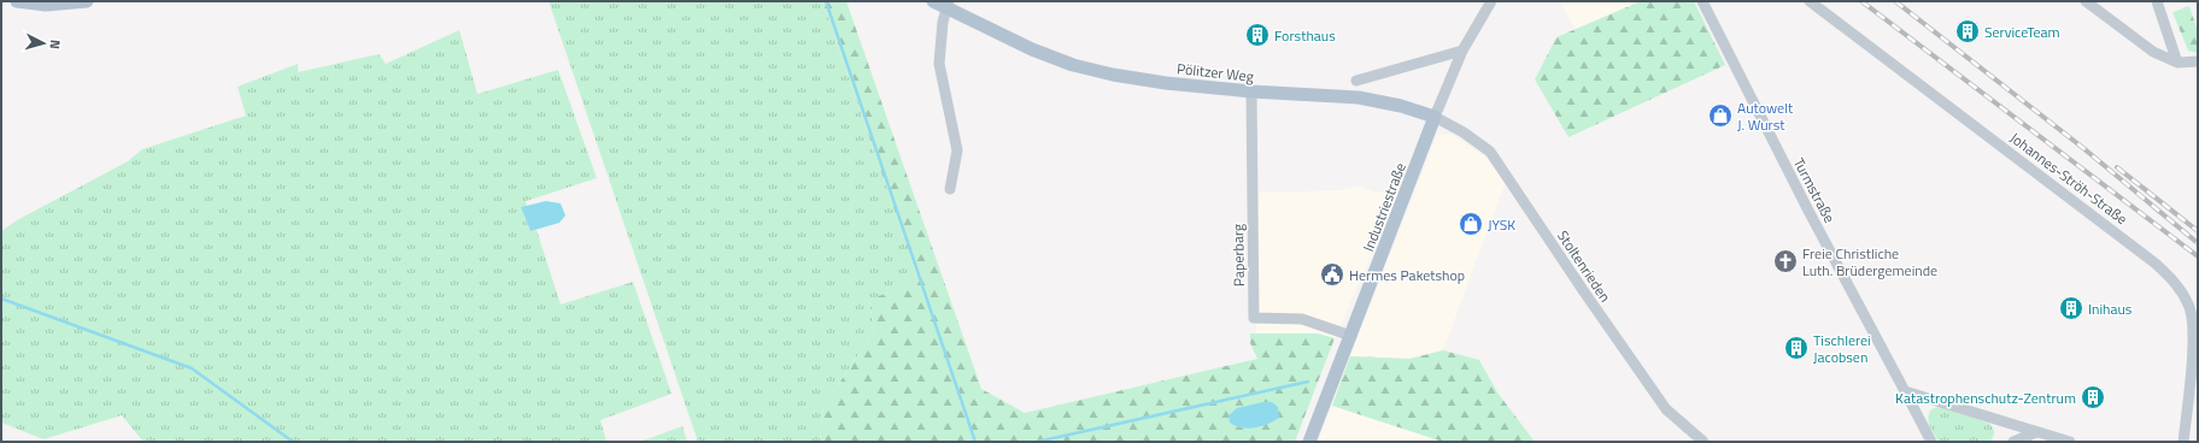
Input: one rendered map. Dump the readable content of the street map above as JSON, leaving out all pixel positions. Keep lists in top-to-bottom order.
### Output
{
  "streets": {
    "main road": ["Pölitzer Weg", "Industriestraße"],
    "street": [
      "Johannes-Ströh-Straße",
      "Turmstraße",
      "Paperbarg",
      "Stoltenrieden"
    ]
  },
  "crossings": [
    ["Pölitzer Weg", "Industriestraße"],
    ["Pölitzer Weg", "Paperbarg"],
    ["Pölitzer Weg", "Stoltenrieden"],
    ["Industriestraße", "Paperbarg"],
    ["Industriestraße", "Stoltenrieden"]
  ],
  "places": {
    "building": [
      "ServiceTeam",
      "Forsthaus",
      "Inihaus",
      "Tischlerei Jacobsen",
      "Katastrophenschutz-Zentrum"
    ],
    "shop": ["Autowelt J. Wurst", "JYSK"],
    "church": ["Freie Christliche Luth. Brüdergemeinde"],
    "public building": ["Hermes Paketshop"]
  },
  "north": "right"
}
